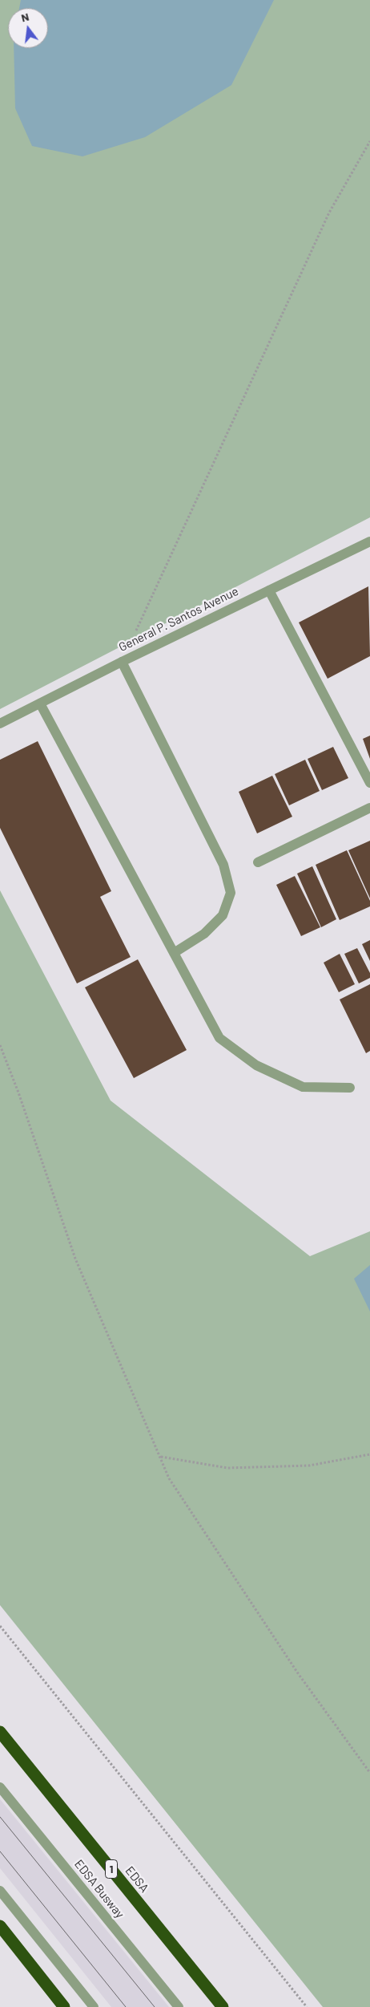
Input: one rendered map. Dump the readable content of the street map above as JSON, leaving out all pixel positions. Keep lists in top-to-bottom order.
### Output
{
  "streets": {
    "highway": ["1", "EDSA"],
    "street": ["General P. Santos Avenue", "EDSA Busway"]
  },
  "north": "top"
}
